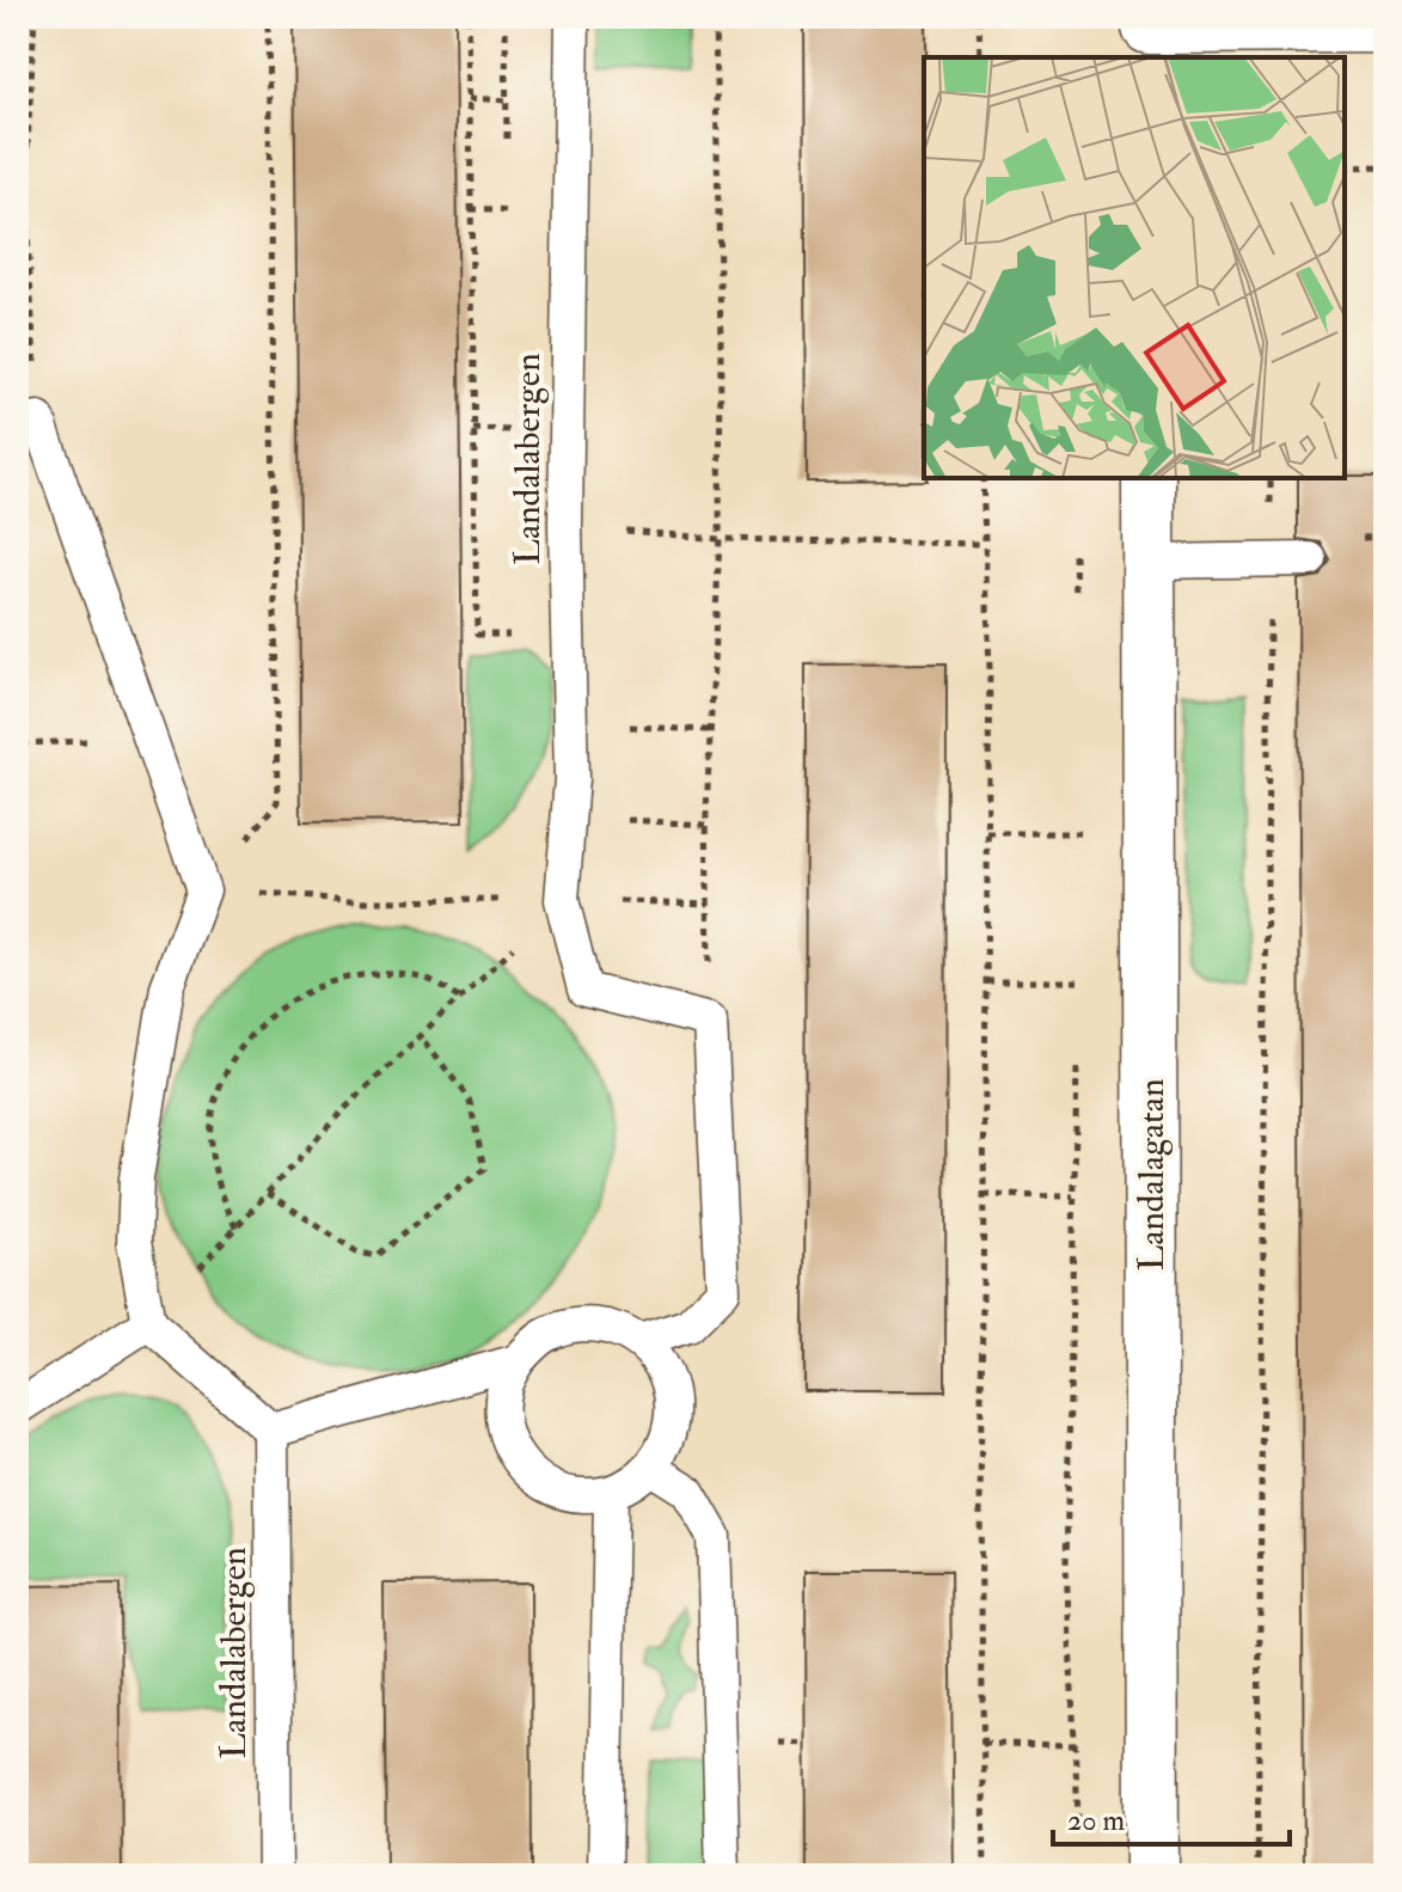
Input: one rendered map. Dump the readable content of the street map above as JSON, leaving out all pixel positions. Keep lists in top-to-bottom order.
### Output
{
  "streets": {
    "street": ["Landalagatan"],
    "lane": ["Landalabergen"]
  },
  "scale_bar": "20 m"
}
